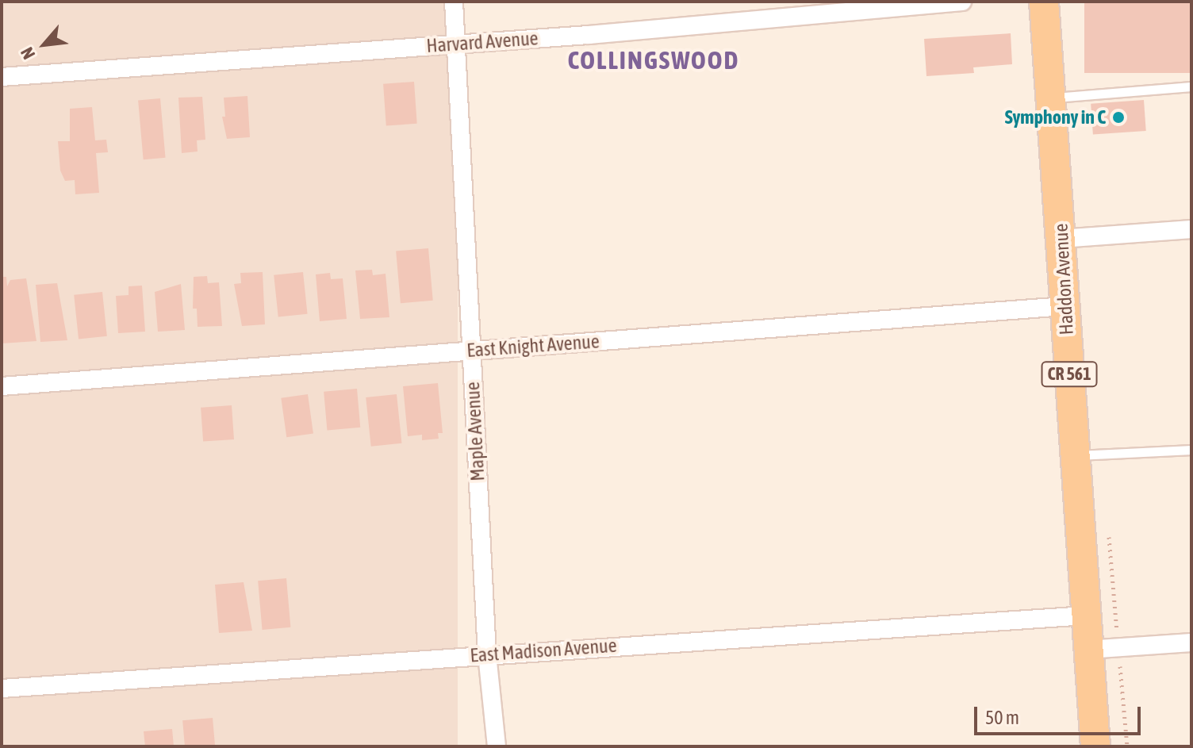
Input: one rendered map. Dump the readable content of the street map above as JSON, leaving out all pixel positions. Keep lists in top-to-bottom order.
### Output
{
  "streets": {
    "main road": ["Haddon Avenue", "CR 561"],
    "street": [
      "Harvard Avenue",
      "East Knight Avenue",
      "Maple Avenue",
      "East Madison Avenue"
    ]
  },
  "crossings": [
    ["Harvard Avenue", "Maple Avenue"],
    ["Haddon Avenue", "East Knight Avenue"],
    ["Haddon Avenue", "East Madison Avenue"],
    ["East Knight Avenue", "Maple Avenue"],
    ["Maple Avenue", "East Madison Avenue"]
  ],
  "districts": ["COLLINGSWOOD"],
  "places": ["Symphony in C"],
  "scale_bar": "50 m",
  "north": "bottom left"
}
